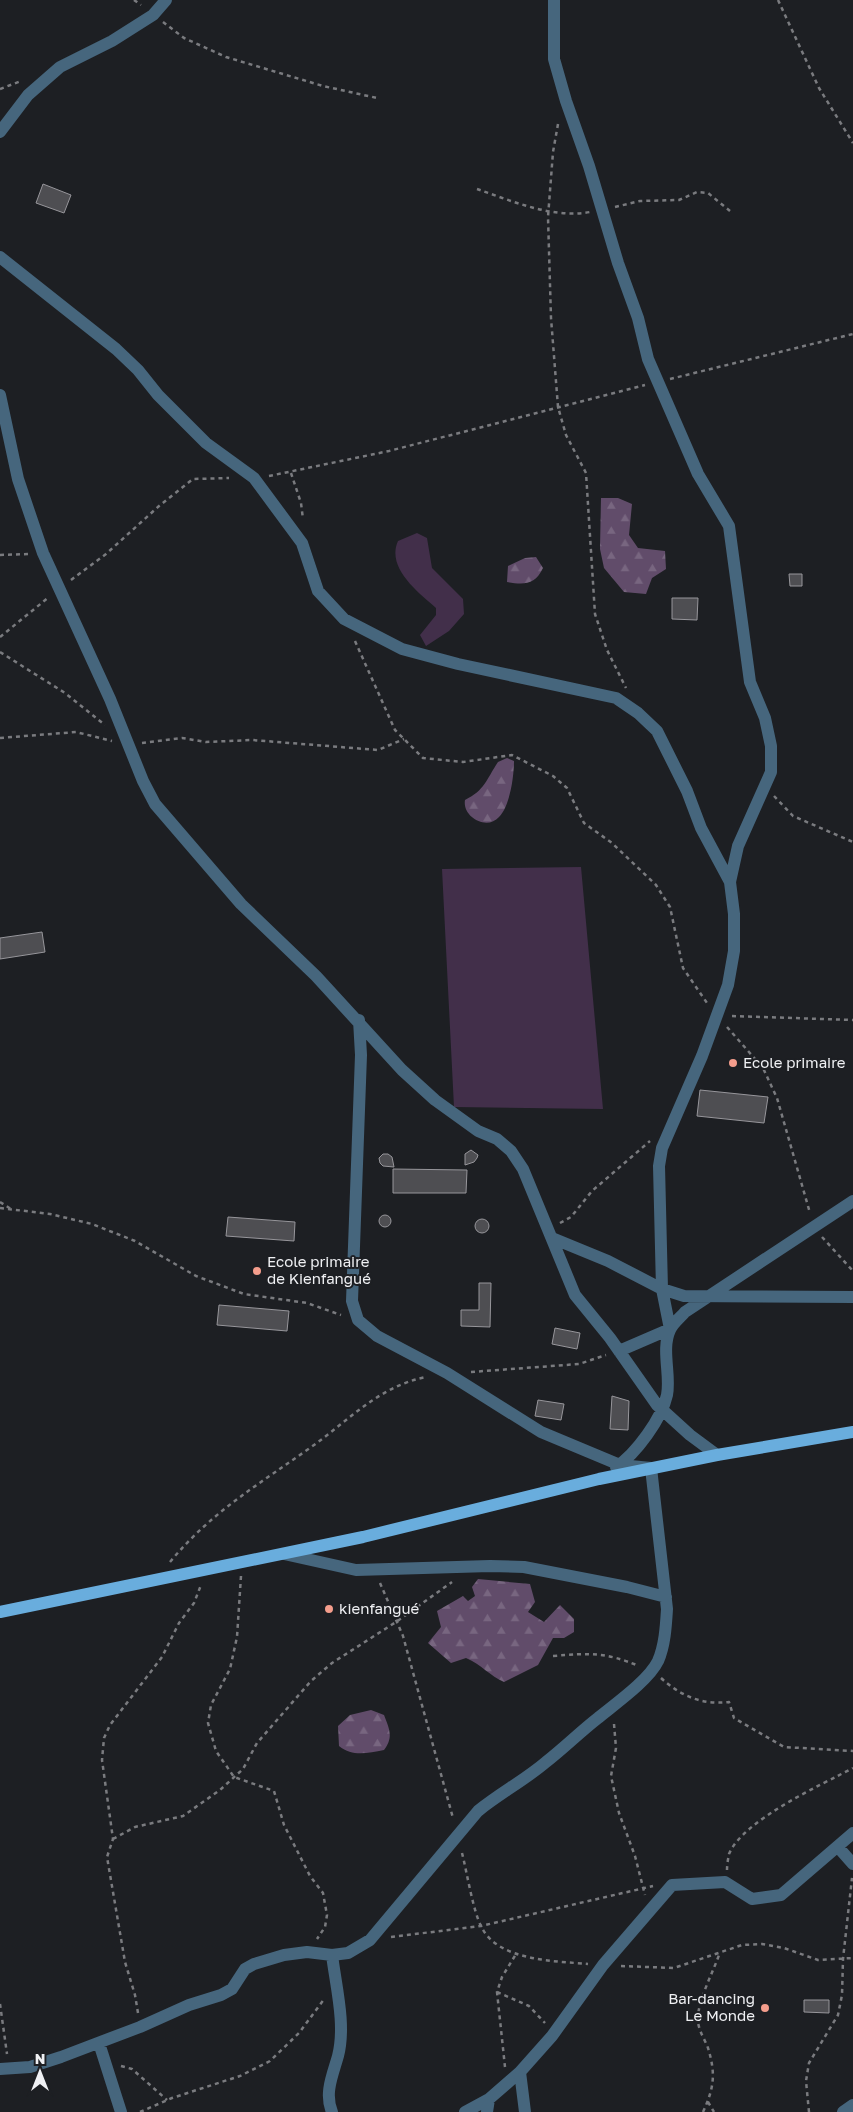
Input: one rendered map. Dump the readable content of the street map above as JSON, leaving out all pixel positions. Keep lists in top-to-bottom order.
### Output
{
  "places": [
    "Ecole primaire",
    "Ecole primaire de Kienfangué",
    "kienfangué",
    "Bar-dancing Le Monde"
  ],
  "north": "top"
}
